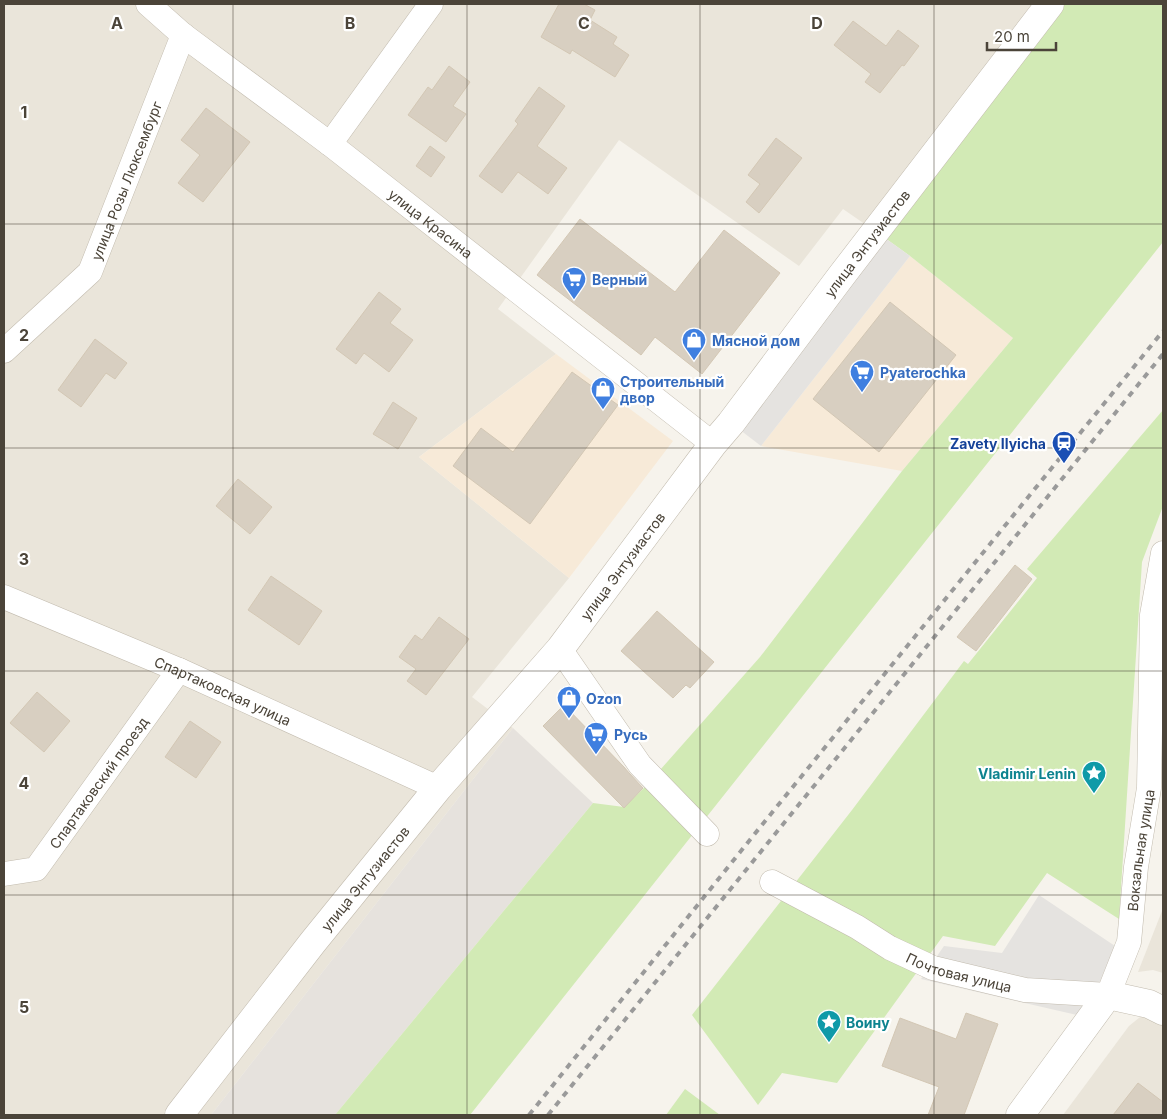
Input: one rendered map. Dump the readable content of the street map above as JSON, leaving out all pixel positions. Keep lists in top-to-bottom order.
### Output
{
  "streets": {
    "street": [
      "улица Розы Люксембург",
      "улица Красина",
      "улица Энтузиастов",
      "Спартаковская улица",
      "Спартаковский проезд",
      "Вокзальная улица",
      "Почтовая улица"
    ]
  },
  "crossings": [
    ["улица Розы Люксембург", "улица Красина"],
    ["улица Красина", "улица Энтузиастов"],
    ["улица Энтузиастов", "Спартаковская улица"],
    ["Спартаковская улица", "Спартаковский проезд"],
    ["Вокзальная улица", "Почтовая улица"]
  ],
  "places": {
    "supermarket": ["Верный", "Pyaterochka", "Русь"],
    "shop": ["Мясной дом", "Строительный двор", "Ozon"],
    "station": ["Zavety Ilyicha"],
    "place": ["Vladimir Lenin", "Воину"]
  },
  "scale_bar": "20 m",
  "grid": {
    "columns": [
      "A",
      "B",
      "C",
      "D"
    ],
    "rows": [
      "1",
      "2",
      "3",
      "4",
      "5"
    ]
  }
}
